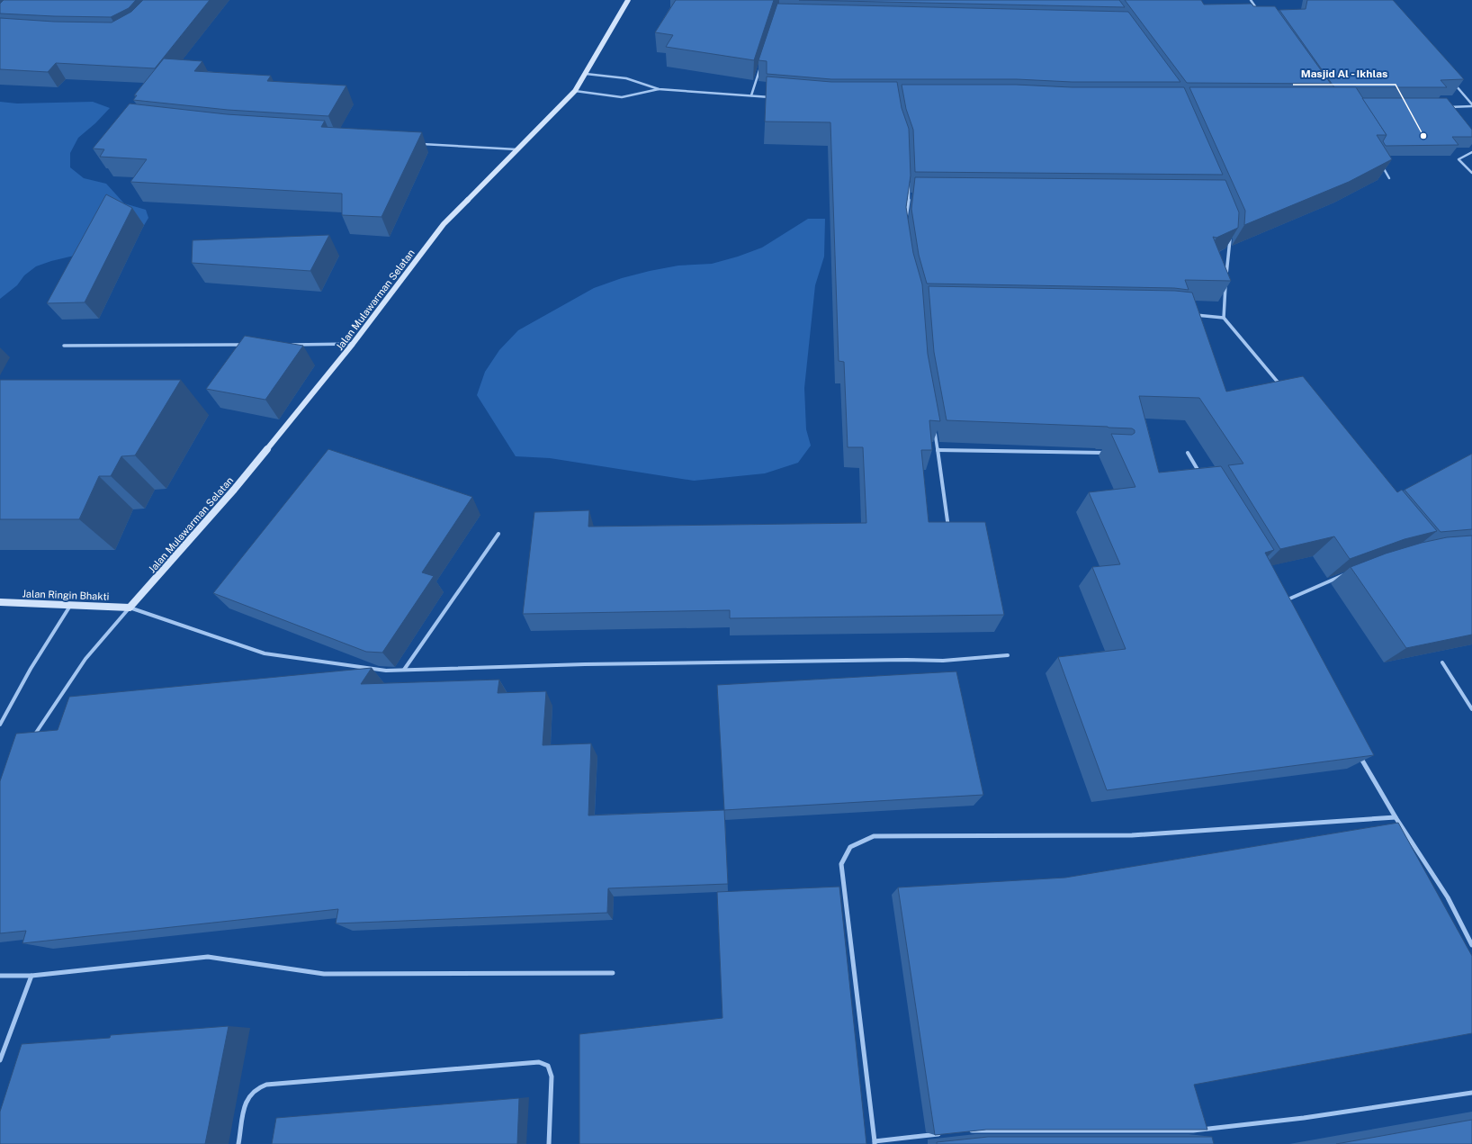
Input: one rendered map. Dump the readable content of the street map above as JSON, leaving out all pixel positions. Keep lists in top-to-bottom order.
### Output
{
  "streets": {
    "street": ["Jalan Mulawarman Selatan", "Jalan Ringin Bhakti"]
  },
  "crossings": [
    ["Jalan Mulawarman Selatan", "Jalan Ringin Bhakti"]
  ],
  "places": ["Masjid Al - Ikhlas"]
}
